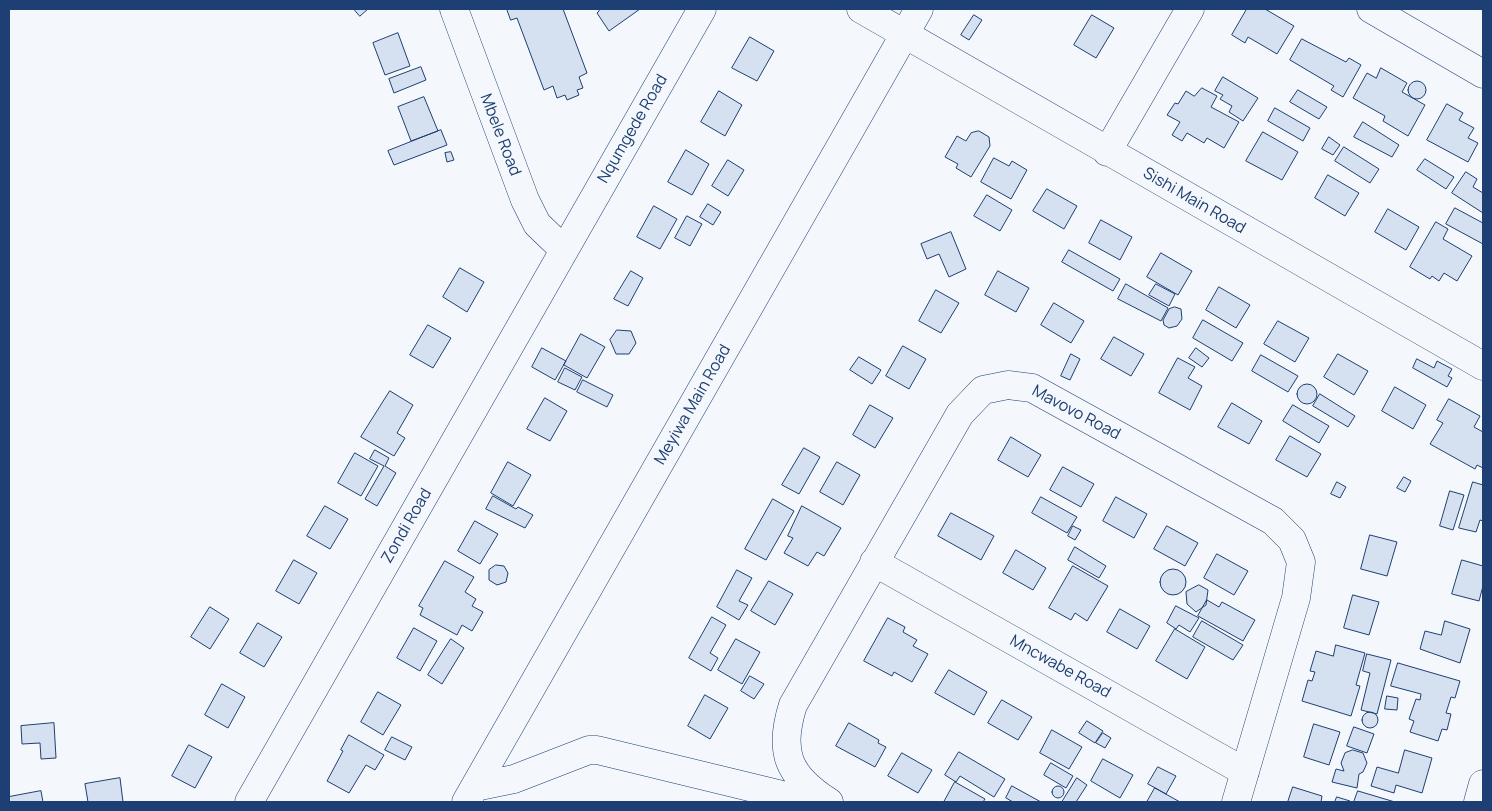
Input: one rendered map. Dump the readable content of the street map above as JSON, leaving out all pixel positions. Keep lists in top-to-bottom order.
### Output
{
  "streets": {
    "street": [
      "Nqumgede Road",
      "Mbele Road",
      "Sishi Main Road",
      "Meyiwa Main Road",
      "Mavovo Road",
      "Zondi Road",
      "Mncwabe Road"
    ]
  },
  "crossings": [
    ["Nqumgede Road", "Mbele Road"],
    ["Nqumgede Road", "Zondi Road"],
    ["Mbele Road", "Zondi Road"],
    ["Sishi Main Road", "Meyiwa Main Road"],
    ["Mavovo Road", "Mncwabe Road"]
  ]
}
